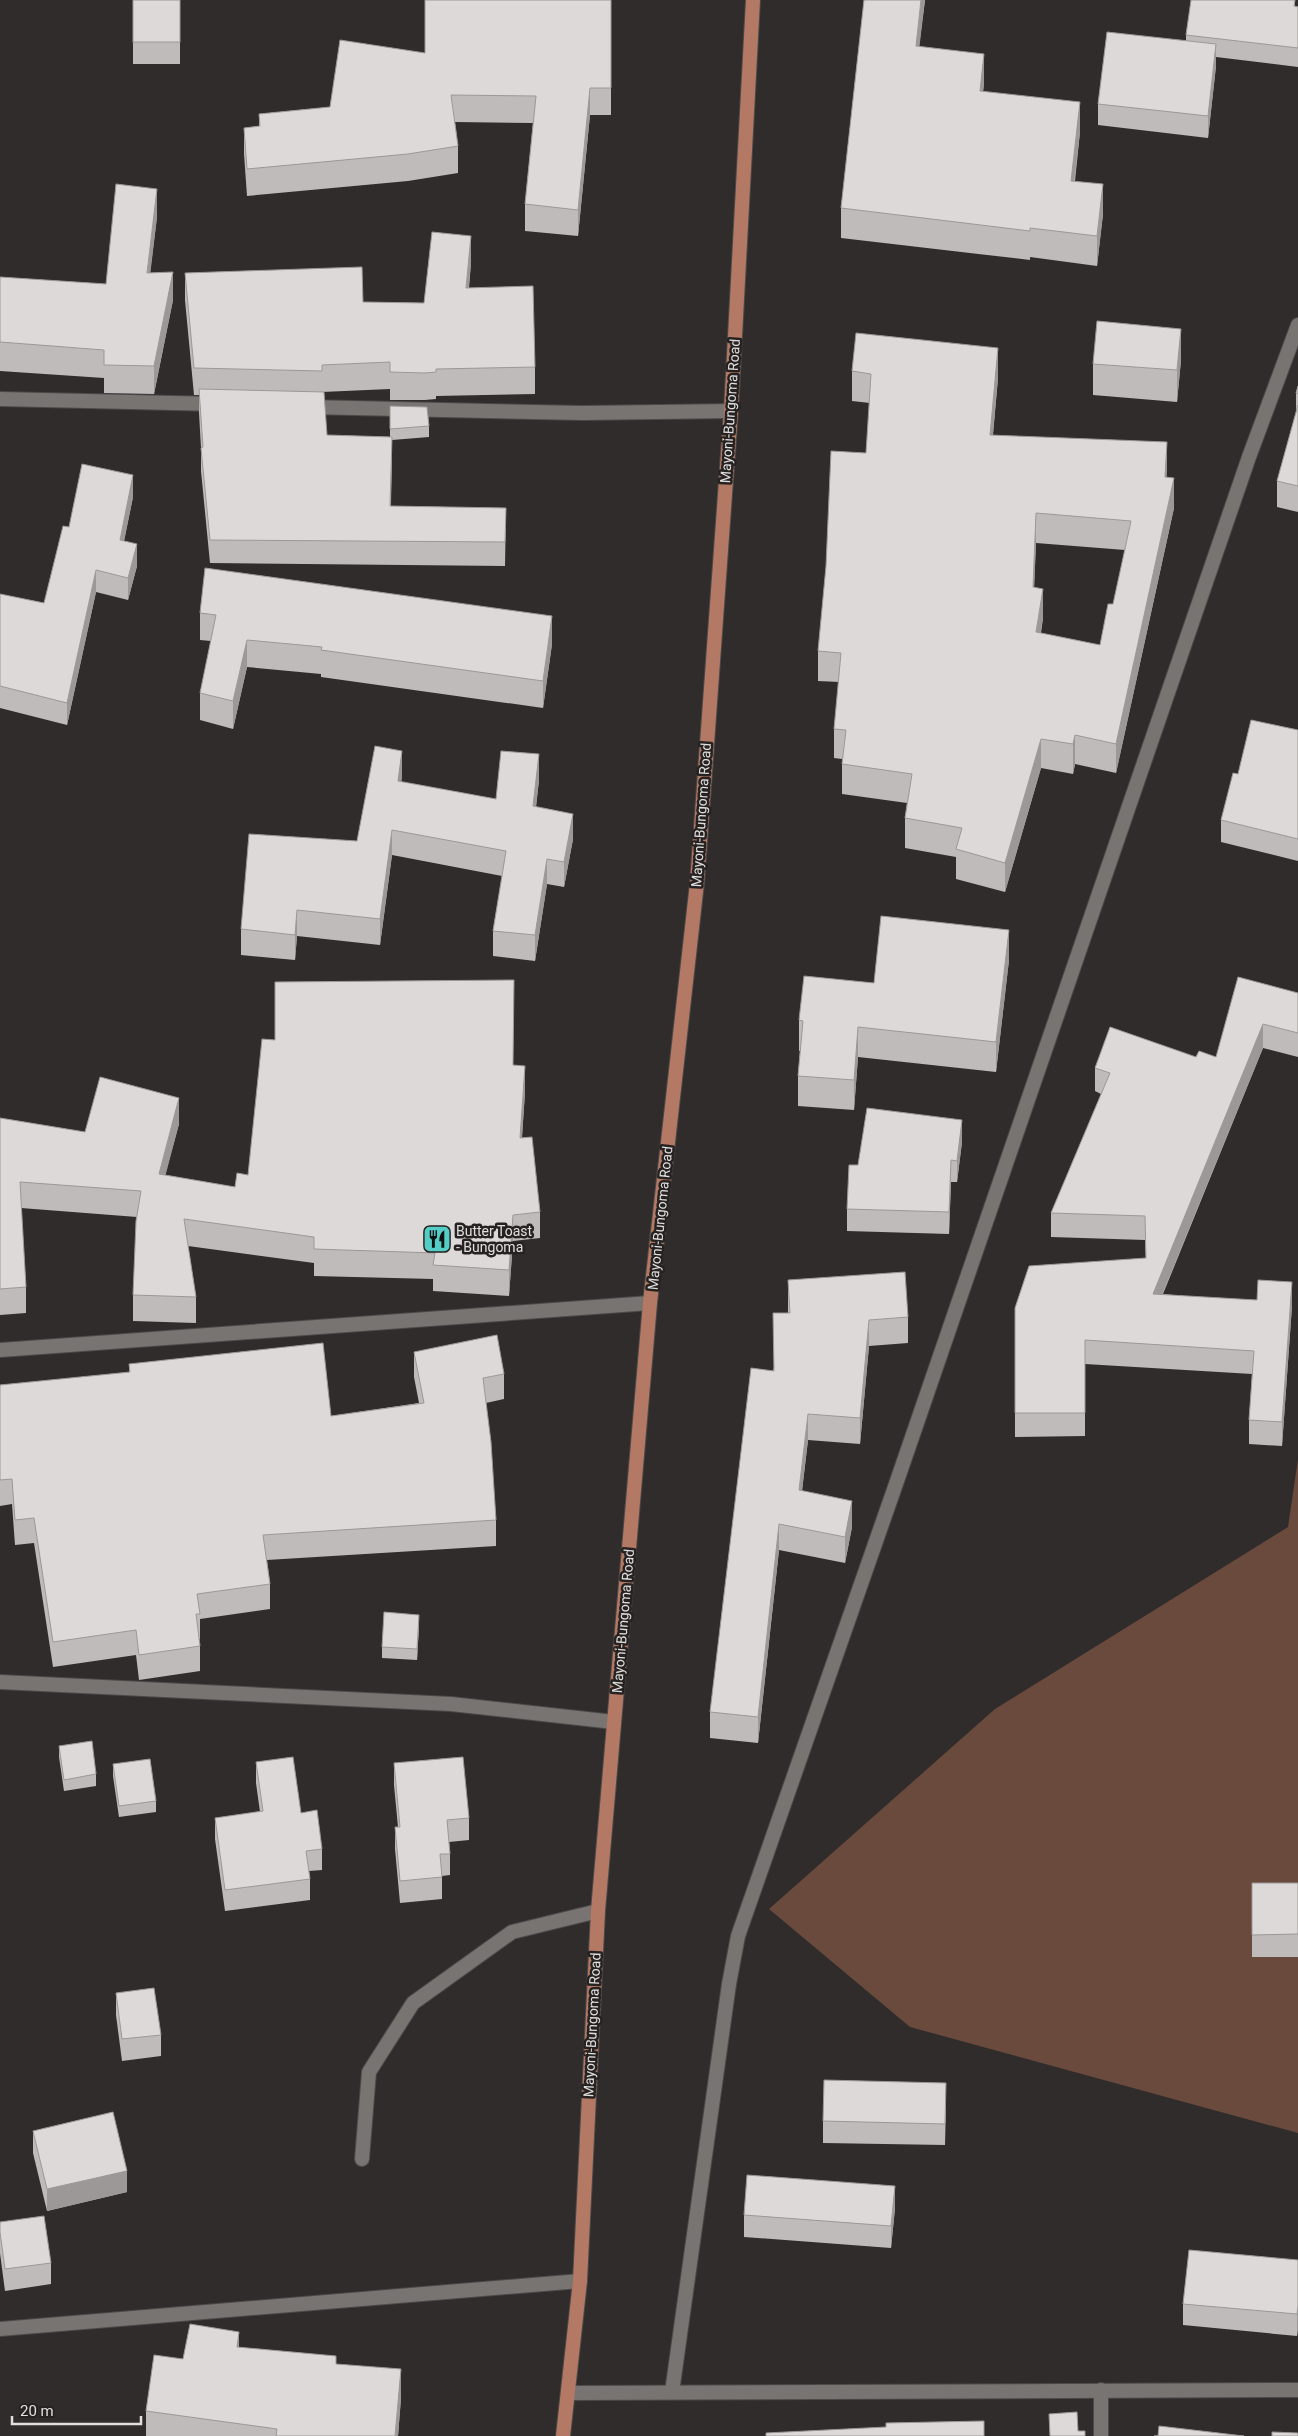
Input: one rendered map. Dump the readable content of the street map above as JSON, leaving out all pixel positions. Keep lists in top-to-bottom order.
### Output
{
  "streets": {
    "main road": ["Mayoni-Bungoma Road"]
  },
  "places": {
    "restaurant": ["Butter Toast - Bungoma"]
  },
  "scale_bar": "20 m"
}
